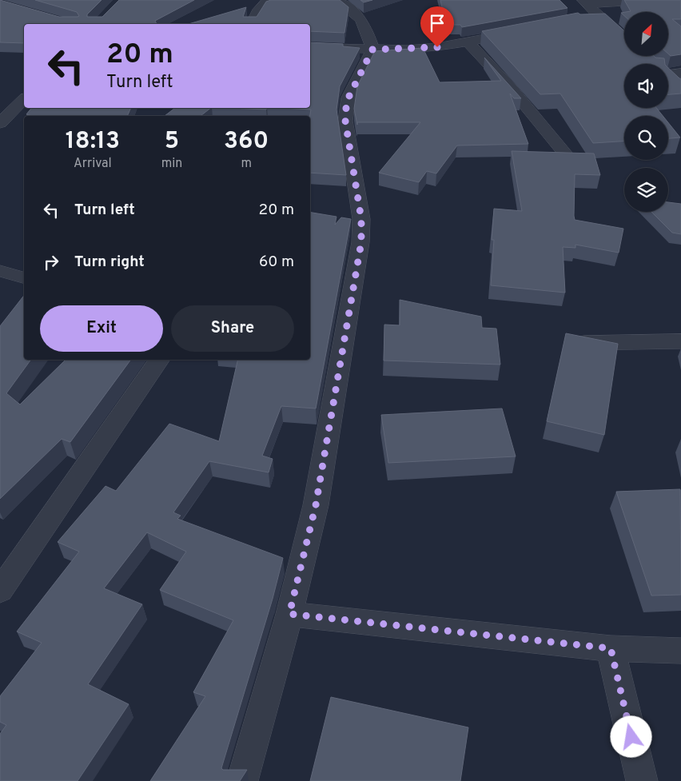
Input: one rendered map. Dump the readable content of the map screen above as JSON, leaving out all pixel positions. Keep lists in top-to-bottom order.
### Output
{
  "north": "top right",
  "page": {
    "turn": ["20 m", "Turn left"],
    "eta": [
      "18:13",
      "Arrival",
      "5",
      "min",
      "360",
      "m"
    ],
    "list": [
      {
        "name": "Turn left",
        "value": "20 m"
      },
      {
        "name": "Turn right",
        "value": "60 m"
      }
    ],
    "buttons": ["Exit", "Share"]
  }
}
